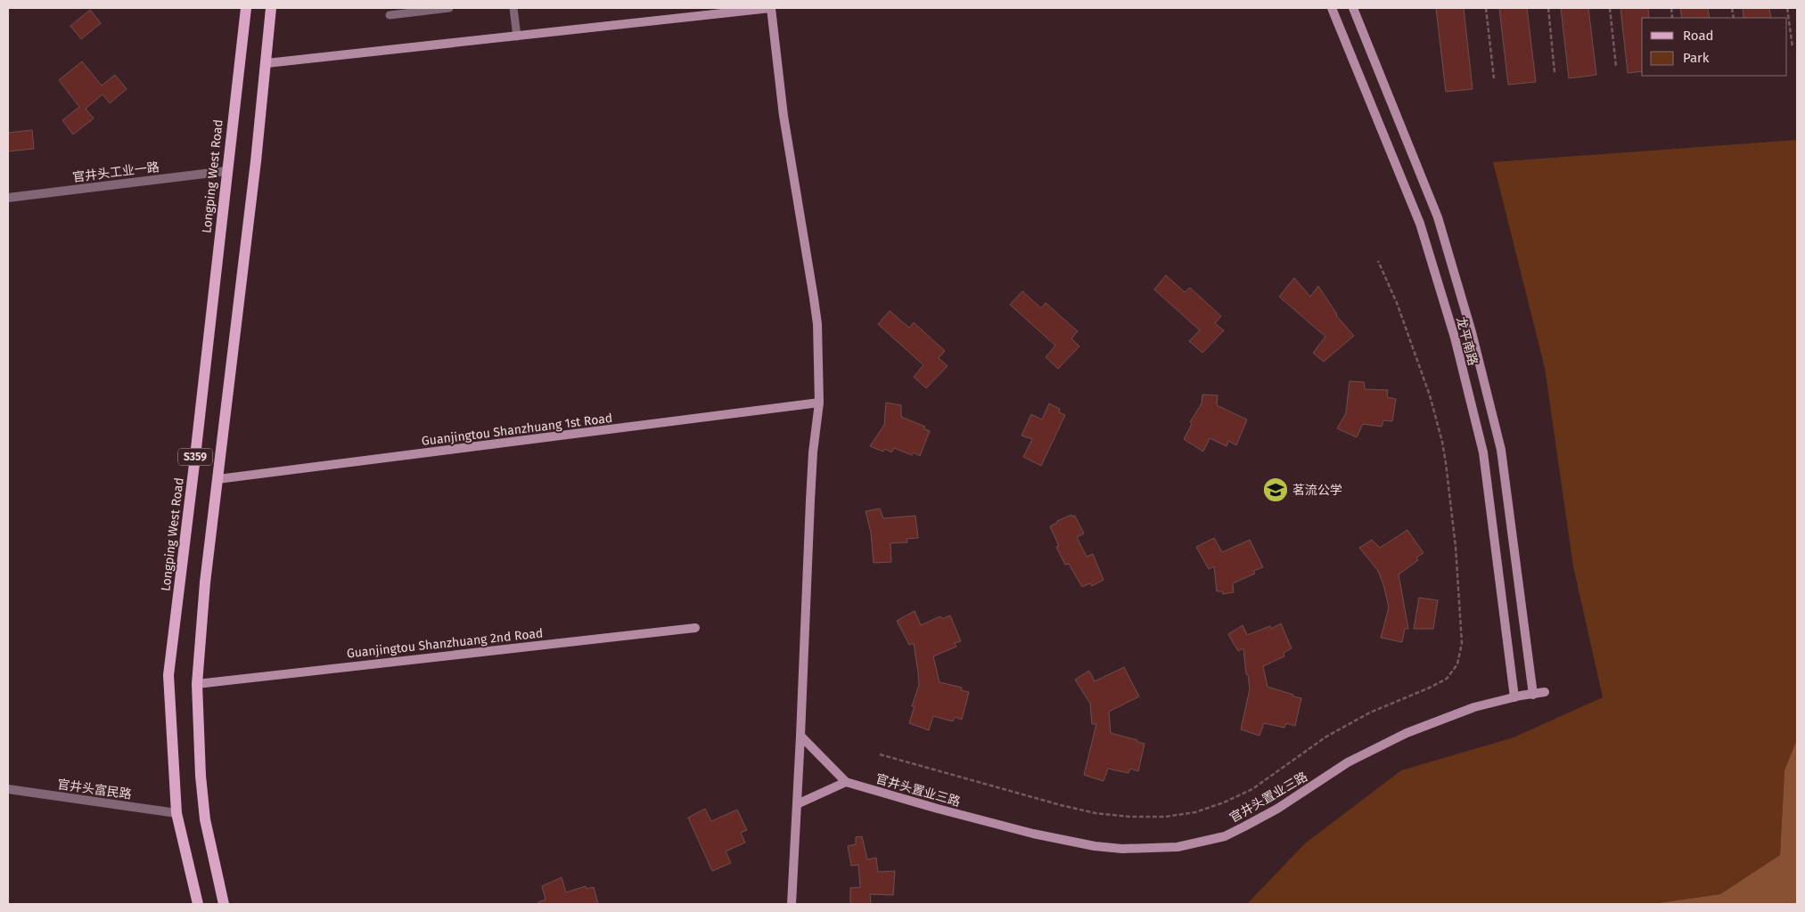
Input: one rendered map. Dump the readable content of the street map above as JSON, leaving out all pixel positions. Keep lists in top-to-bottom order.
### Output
{
  "streets": {
    "main road": ["Longping West Road", "S359"],
    "street": [
      "官井头工业一路",
      "龙平南路",
      "Guanjingtou Shanzhuang 1st Road",
      "Guanjingtou Shanzhuang 2nd Road",
      "官井头富民路",
      "官井头置业三路"
    ]
  },
  "crossings": [
    ["官井头工业一路", "Longping West Road"],
    ["Longping West Road", "官井头富民路"],
    ["龙平南路", "官井头置业三路"],
    ["Guanjingtou Shanzhuang 1st Road", "S359"],
    ["S359", "Guanjingtou Shanzhuang 2nd Road"]
  ],
  "places": {
    "school or university": ["茗流公学"]
  },
  "legend": ["Road", "Park"]
}
